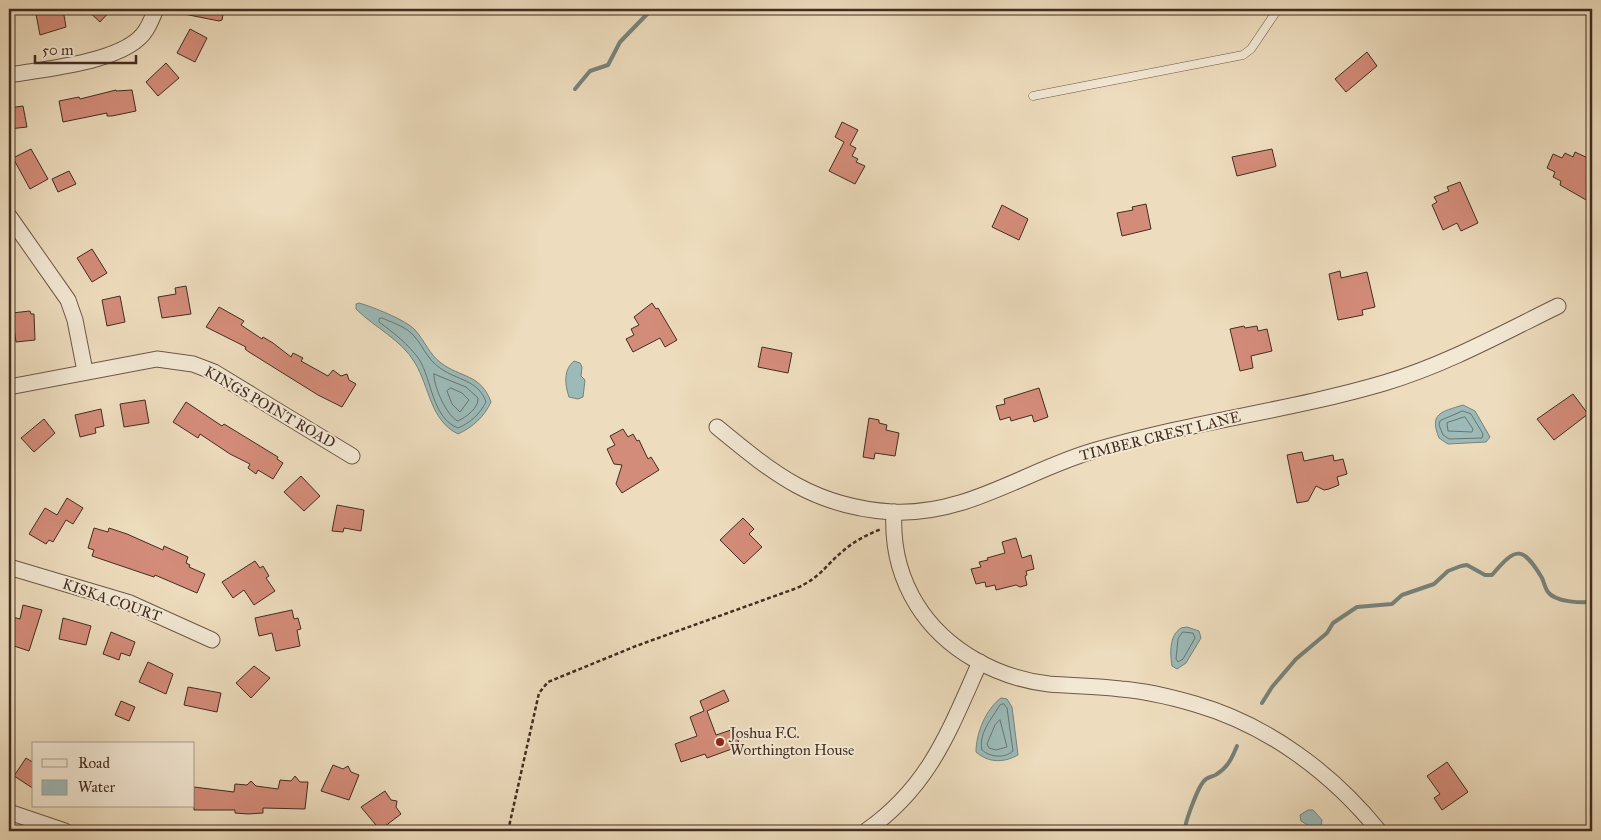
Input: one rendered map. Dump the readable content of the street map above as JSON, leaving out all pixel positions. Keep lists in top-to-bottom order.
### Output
{
  "streets": {
    "street": ["KINGS POINT ROAD", "TIMBER CREST LANE", "KISKA COURT"]
  },
  "places": ["Joshua F.C. Worthington House"],
  "legend": ["Road", "Water"],
  "scale_bar": "50 m"
}
